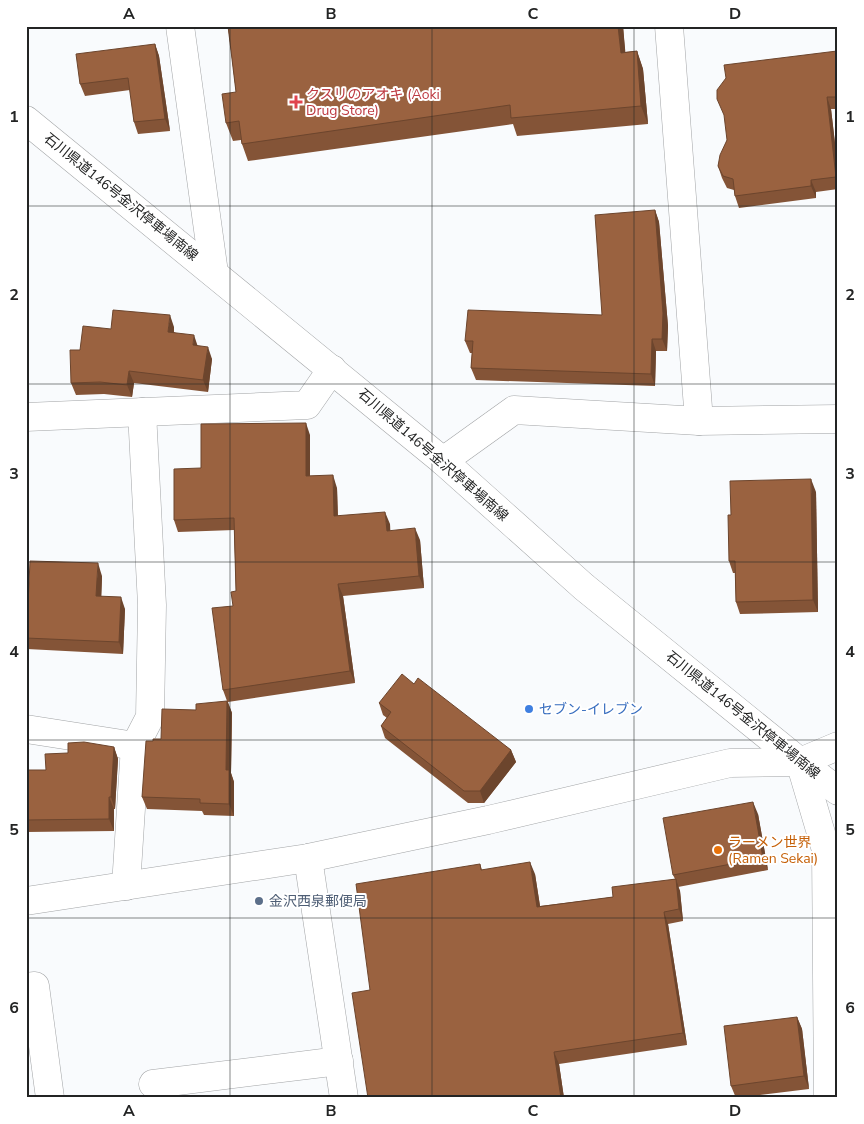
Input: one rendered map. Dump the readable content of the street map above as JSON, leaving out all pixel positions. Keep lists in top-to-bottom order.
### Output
{
  "streets": {
    "street": ["石川県道146号金沢停車場南線"]
  },
  "places": {
    "health": ["クスリのアオキ (Aoki Drug Store)"],
    "other": ["セブン-イレブン", "ラーメン世界 (Ramen Sekai)", "金沢西泉郵便局"]
  },
  "grid": {
    "columns": [
      "A",
      "B",
      "C",
      "D"
    ],
    "rows": [
      "1",
      "2",
      "3",
      "4",
      "5",
      "6"
    ]
  }
}
